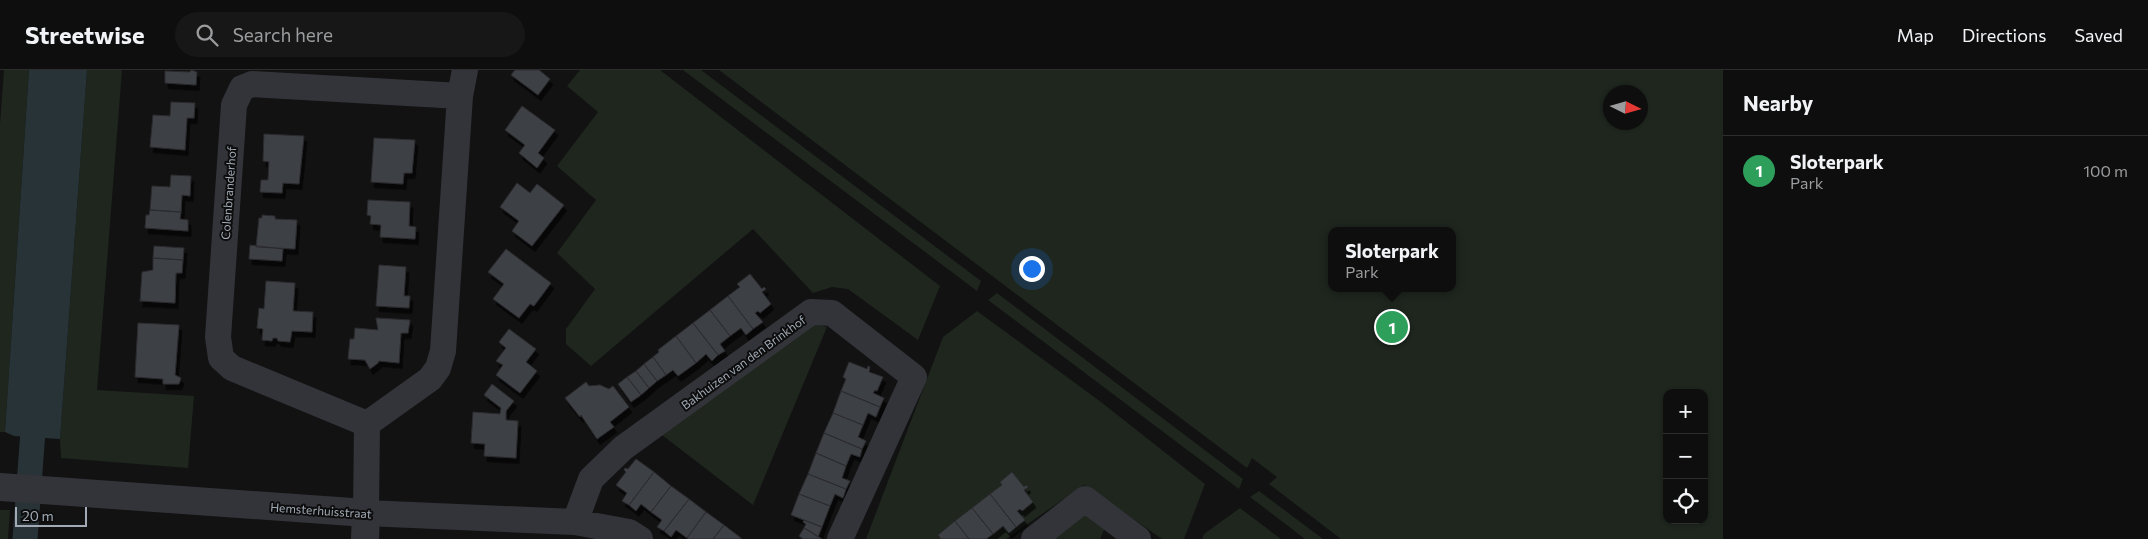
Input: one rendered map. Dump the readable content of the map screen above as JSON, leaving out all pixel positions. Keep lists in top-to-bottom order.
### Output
{
  "streets": {
    "street": ["Colenbranderhof", "Bakhuizen van den Brinkhof", "Hemsterhuisstraat"]
  },
  "crossings": [
    ["Bakhuizen van den Brinkhof", "Hemsterhuisstraat"]
  ],
  "scale_bar": "20 m",
  "north": "right",
  "page": {
    "header": "Streetwise",
    "search": "Search here",
    "nav": ["Map", "Directions", "Saved"],
    "heading": "Nearby",
    "list": [
      {
        "mark": "1",
        "name": "Sloterpark",
        "note": "Park",
        "value": "100 m"
      }
    ],
    "popup": ["Sloterpark", "Park"],
    "pins": "1",
    "map_buttons": ["+", "−"],
    "scale": "20 m"
  }
}
